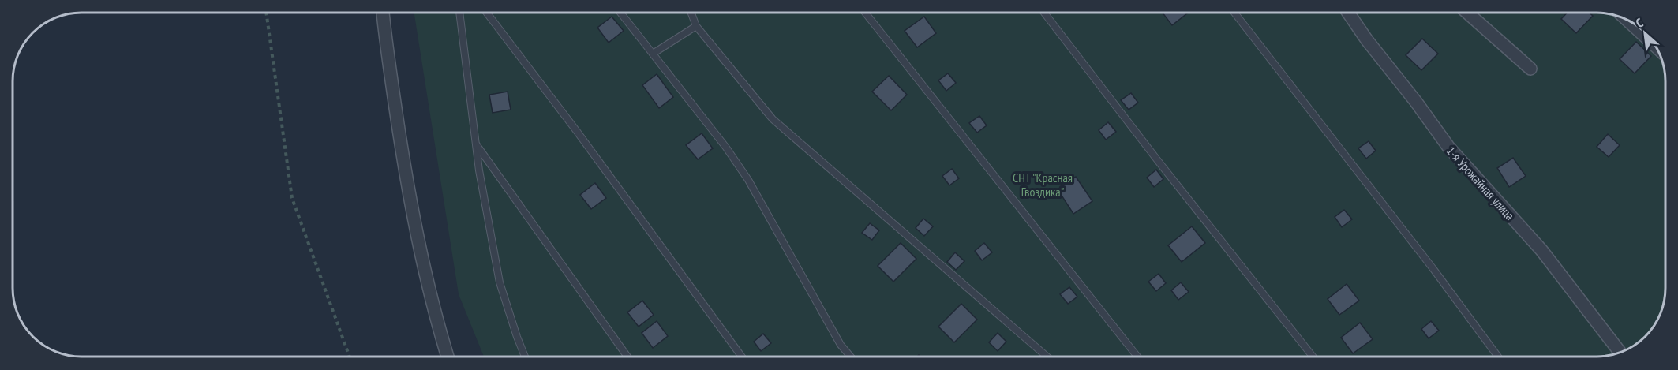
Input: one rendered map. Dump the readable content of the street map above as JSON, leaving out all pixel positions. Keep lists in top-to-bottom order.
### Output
{
  "streets": {
    "street": ["1-я Урожайная улица"]
  },
  "parks": ["СНТ \"Красная Гвоздика\""],
  "north": "top left"
}
